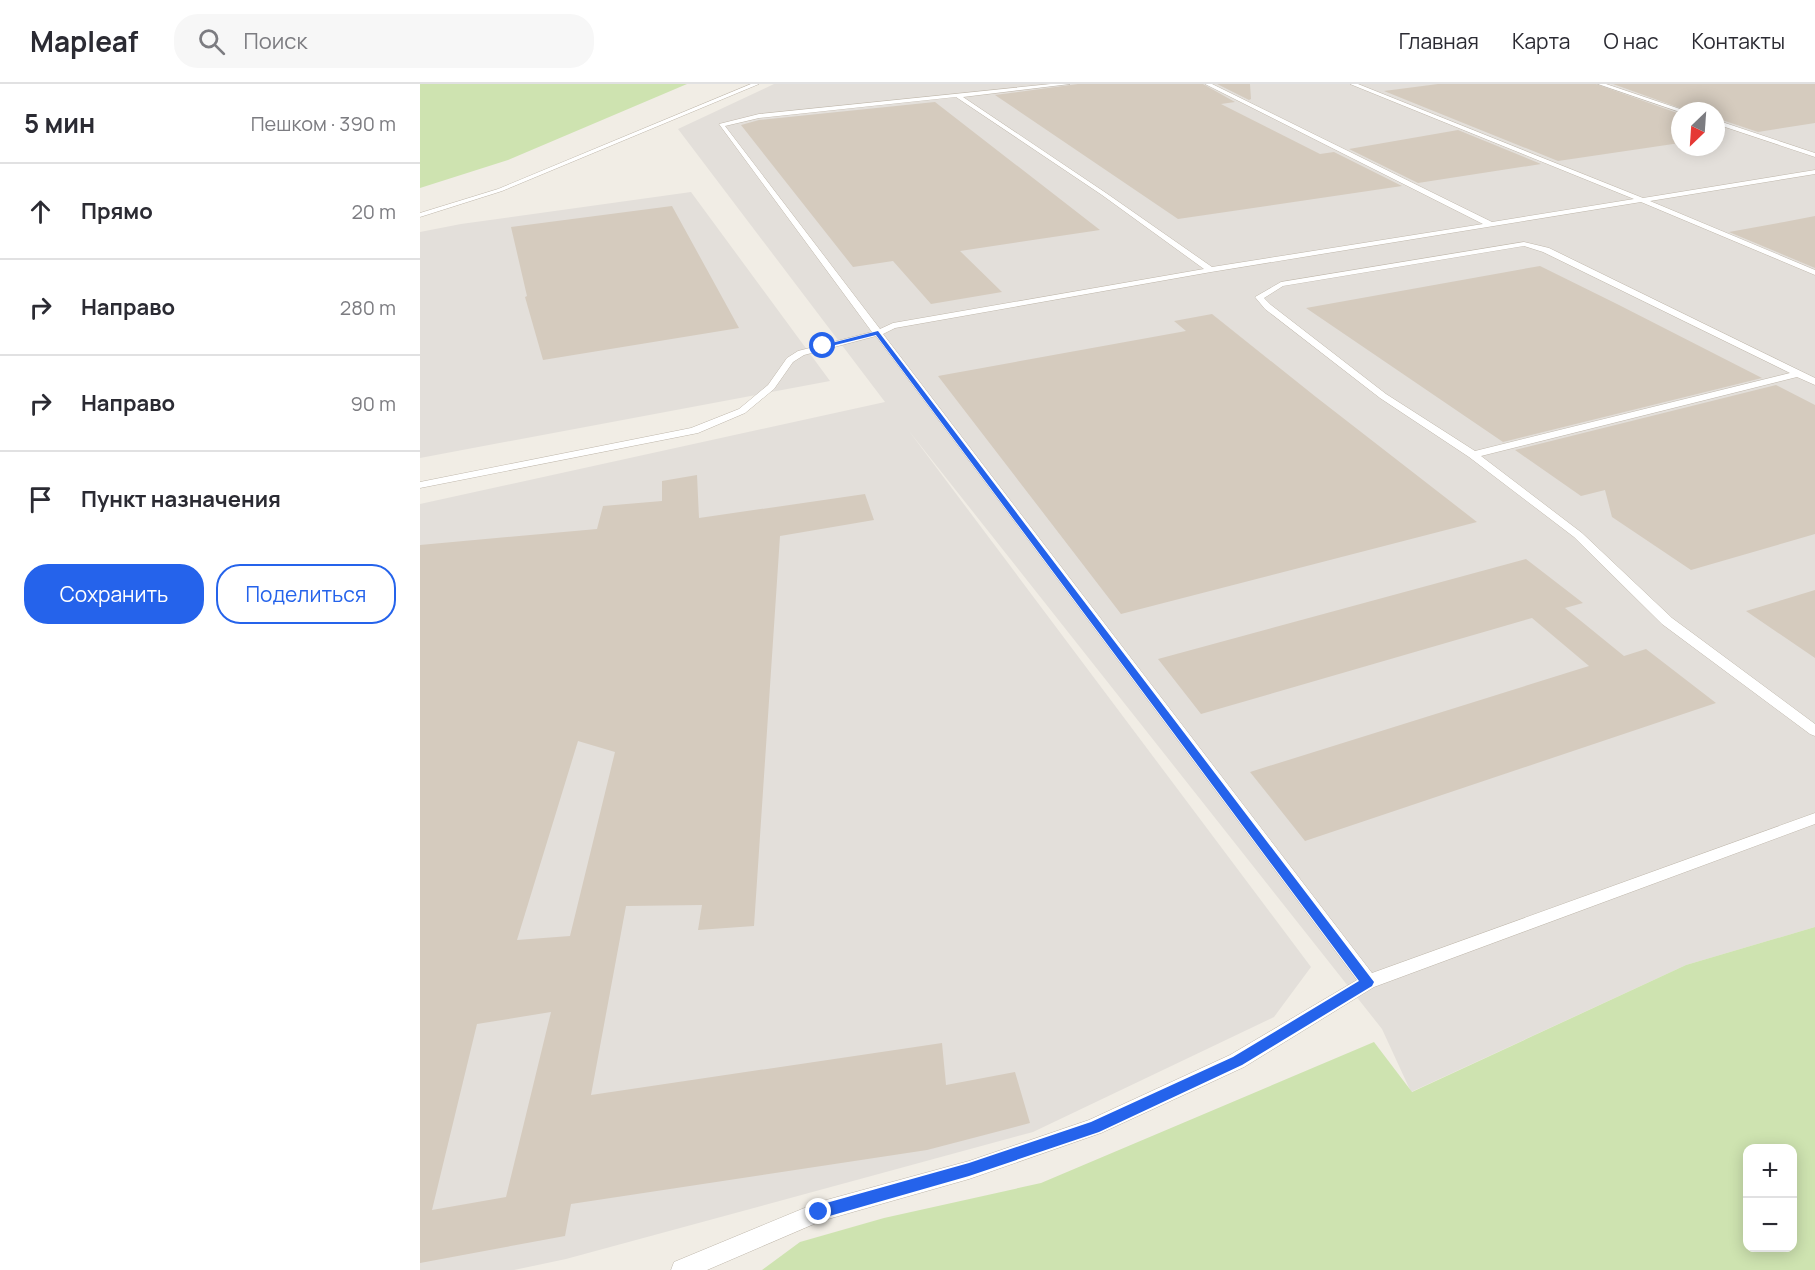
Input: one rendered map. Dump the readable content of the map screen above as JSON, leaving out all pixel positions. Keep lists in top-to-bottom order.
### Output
{
  "north": "bottom left",
  "page": {
    "header": "Mapleaf",
    "search": "Поиск",
    "nav": [
      "Главная",
      "Карта",
      "О нас",
      "Контакты"
    ],
    "heading": ["5 мин", "Пешком · 390 m"],
    "list": [
      ["Прямо", "20 m"],
      ["Направо", "280 m"],
      ["Направо", "90 m"],
      "Пункт назначения"
    ],
    "buttons": ["Сохранить", "Поделиться"],
    "map_buttons": ["+", "−"]
  }
}
